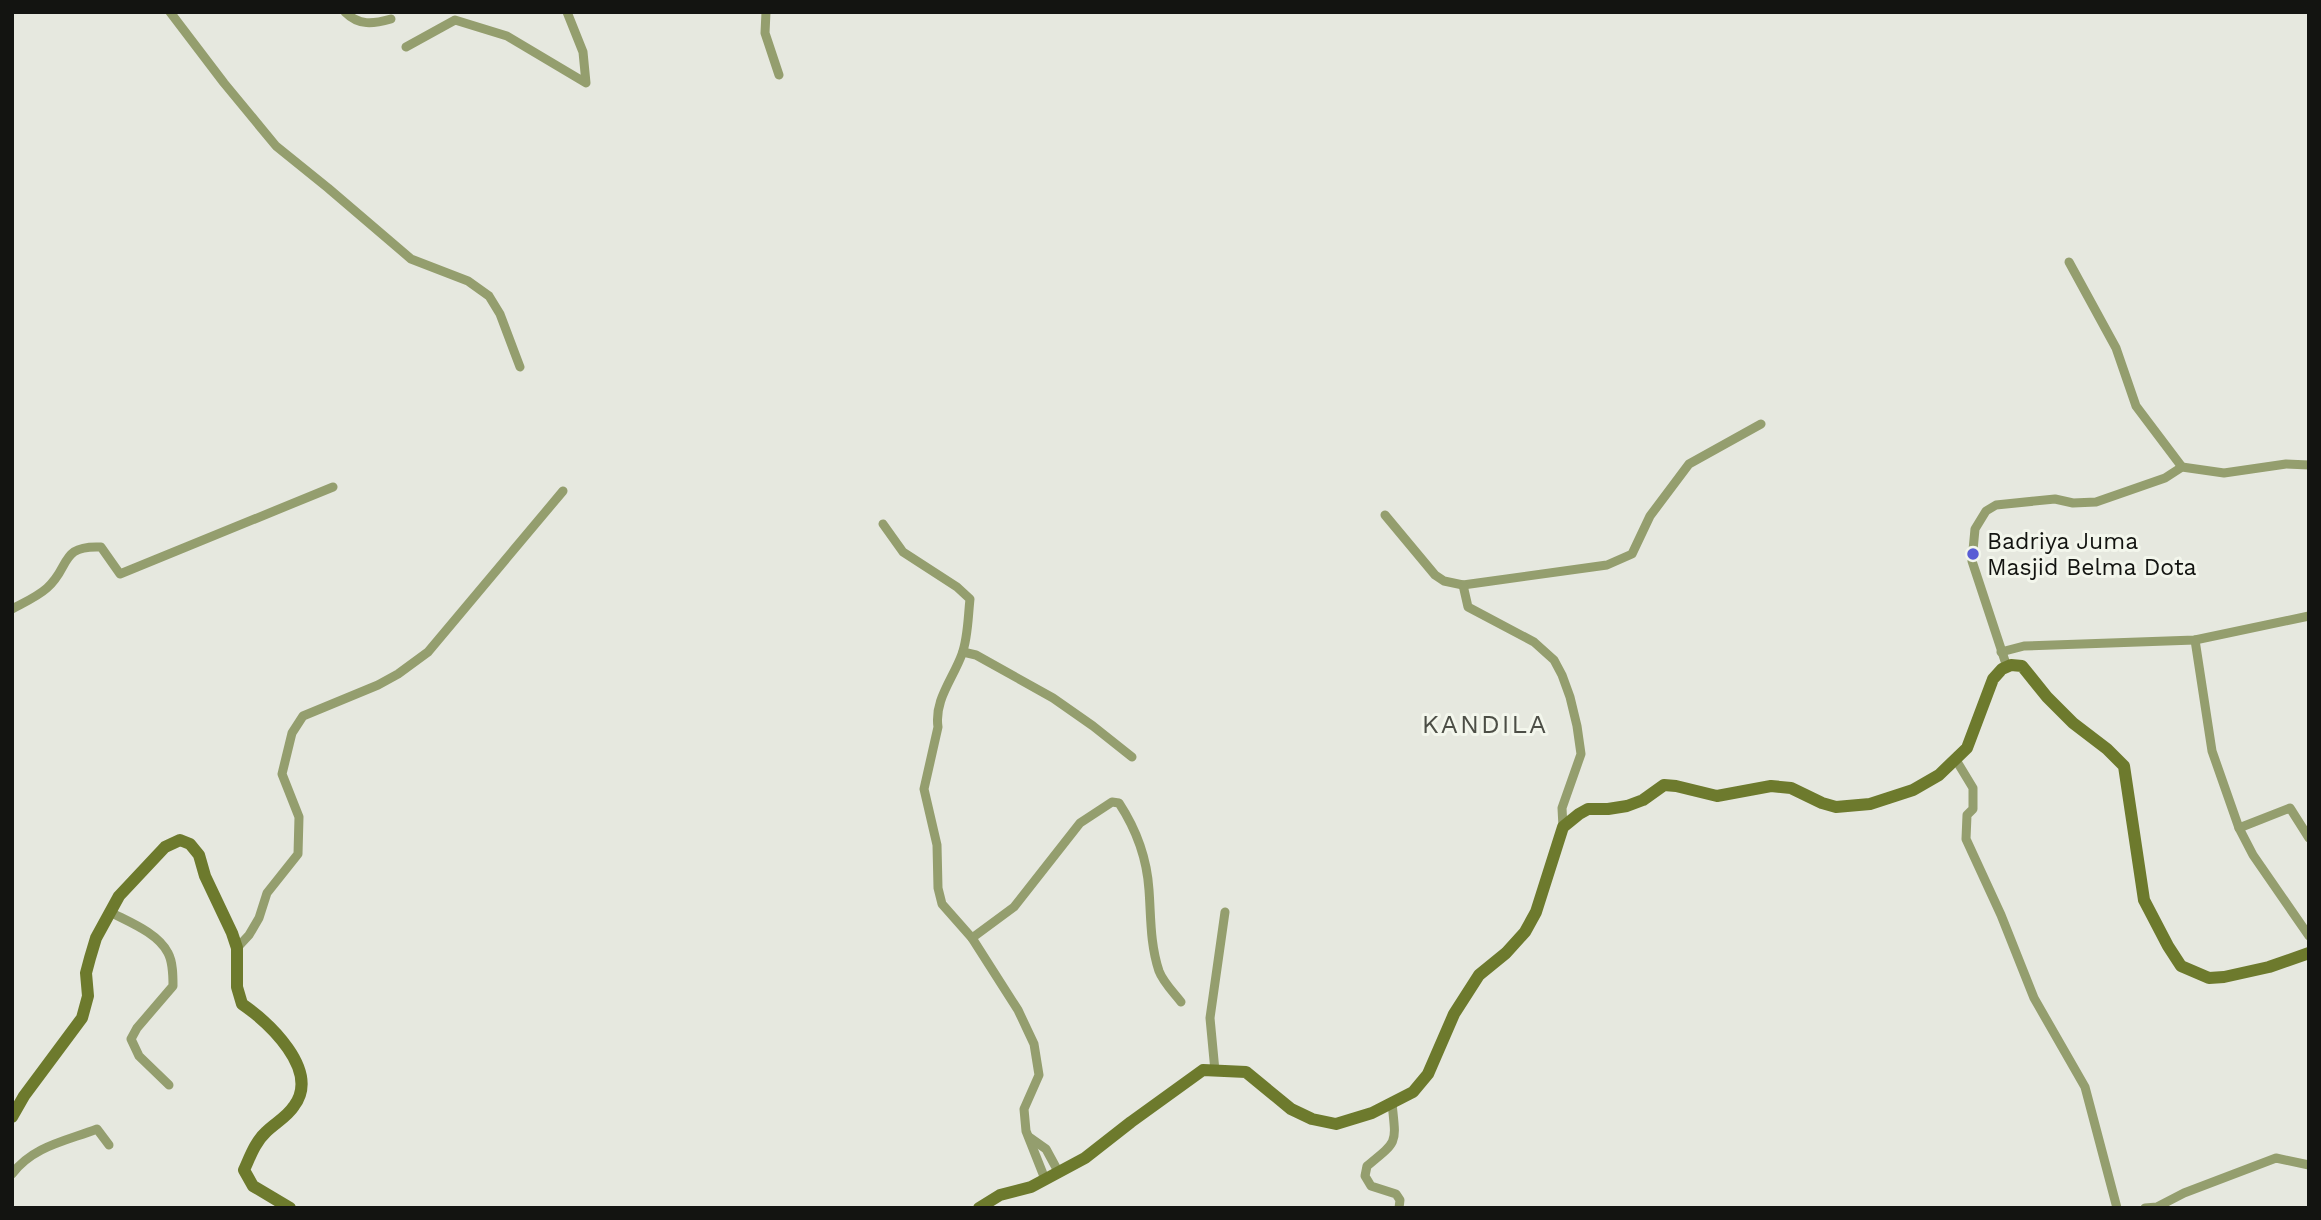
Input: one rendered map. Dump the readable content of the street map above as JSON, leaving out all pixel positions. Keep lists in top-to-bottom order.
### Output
{
  "districts": ["KANDILA"],
  "places": ["Badriya Juma Masjid Belma Dota"]
}
